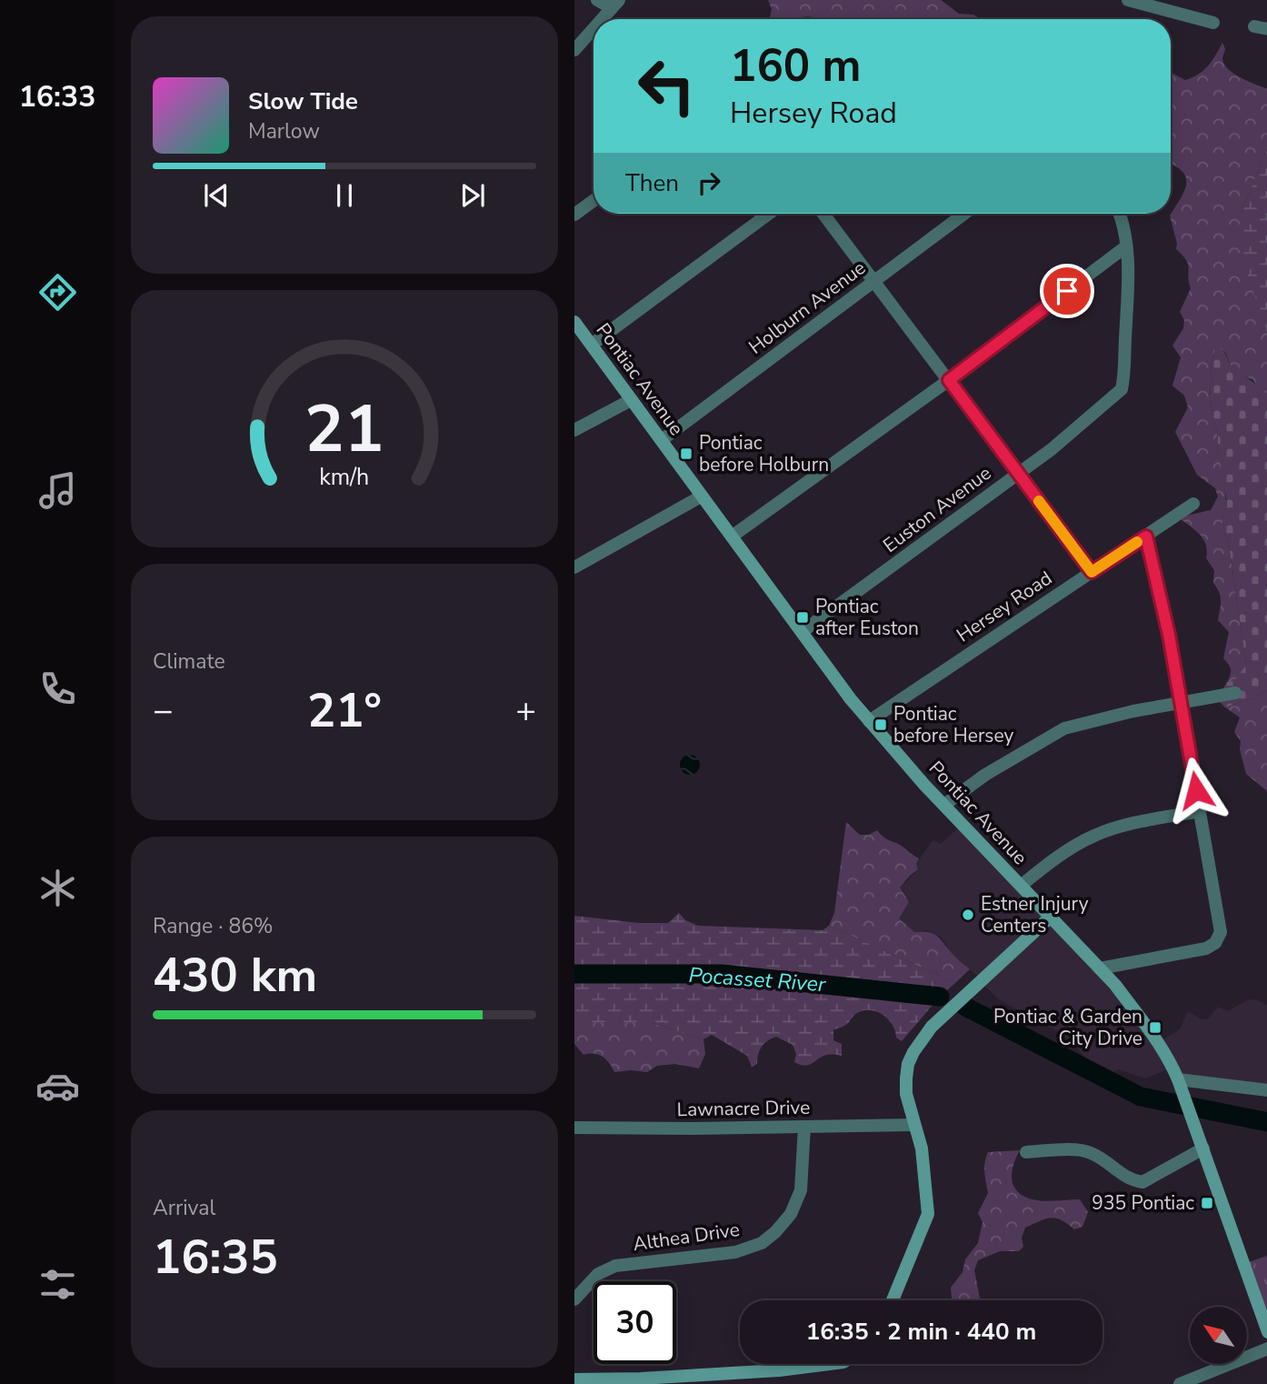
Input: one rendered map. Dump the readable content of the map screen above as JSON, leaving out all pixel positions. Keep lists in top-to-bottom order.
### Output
{
  "streets": {
    "main road": ["Pontiac Avenue"],
    "street": [
      "Holburn Avenue",
      "Euston Avenue",
      "Hersey Road",
      "Lawnacre Drive",
      "Althea Drive"
    ]
  },
  "crossings": [
    ["Holburn Avenue", "Pontiac Avenue"],
    ["Pontiac Avenue", "Euston Avenue"],
    ["Pontiac Avenue", "Hersey Road"],
    ["Lawnacre Drive", "Althea Drive"]
  ],
  "water": ["Pocasset River"],
  "places": {
    "transit": [
      "Pontiac before Holburn",
      "Pontiac after Euston",
      "Pontiac before Hersey",
      "Pontiac & Garden City Drive",
      "935 Pontiac"
    ],
    "other": ["Estner Injury Centers"]
  },
  "north": "top left",
  "page": {
    "tabs": "16:33",
    "turn": ["160 m", "Hersey Road"],
    "song": ["Slow Tide", "Marlow"],
    "then": "Then",
    "tile": [
      "Climate",
      ["Range · 86%", "430 km"],
      ["Arrival", "16:35"]
    ],
    "heat": ["−", "21°", "+"],
    "limit": "30",
    "trip": "16:35 · 2 min · 440 m",
    "gauge": ["21", "km/h"]
  }
}
